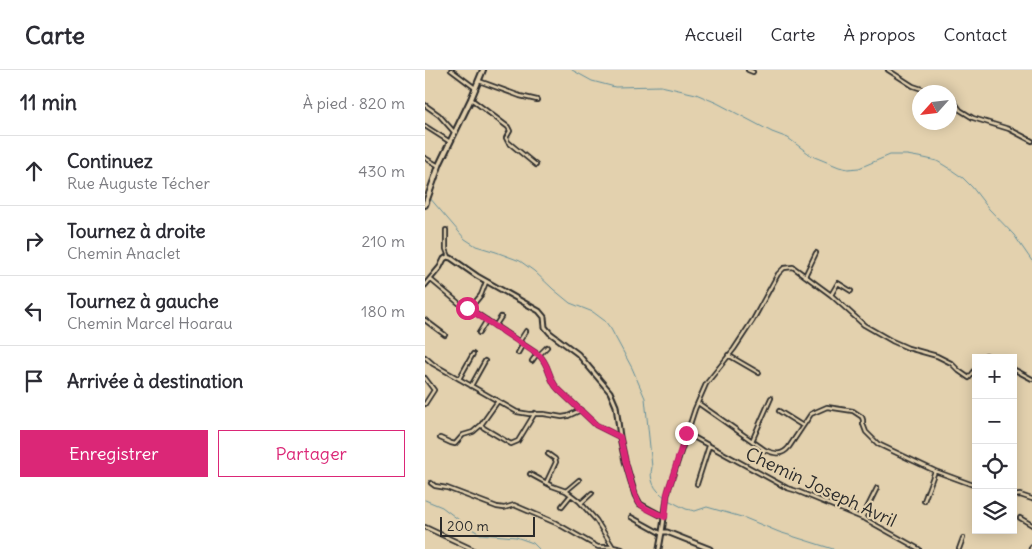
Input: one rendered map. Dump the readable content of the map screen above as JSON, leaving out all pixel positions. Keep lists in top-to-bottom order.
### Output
{
  "streets": {
    "street": ["Chemin Joseph Avril"]
  },
  "scale_bar": "200 m",
  "north": "bottom left",
  "page": {
    "header": "Carte",
    "nav": [
      "Accueil",
      "Carte",
      "À propos",
      "Contact"
    ],
    "heading": ["11 min", "À pied · 820 m"],
    "list": [
      ["Continuez", "Rue Auguste Técher", "430 m"],
      ["Tournez à droite", "Chemin Anaclet", "210 m"],
      ["Tournez à gauche", "Chemin Marcel Hoarau", "180 m"],
      "Arrivée à destination"
    ],
    "map_buttons": ["+", "−"],
    "buttons": ["Enregistrer", "Partager"],
    "scale": "200 m"
  }
}
